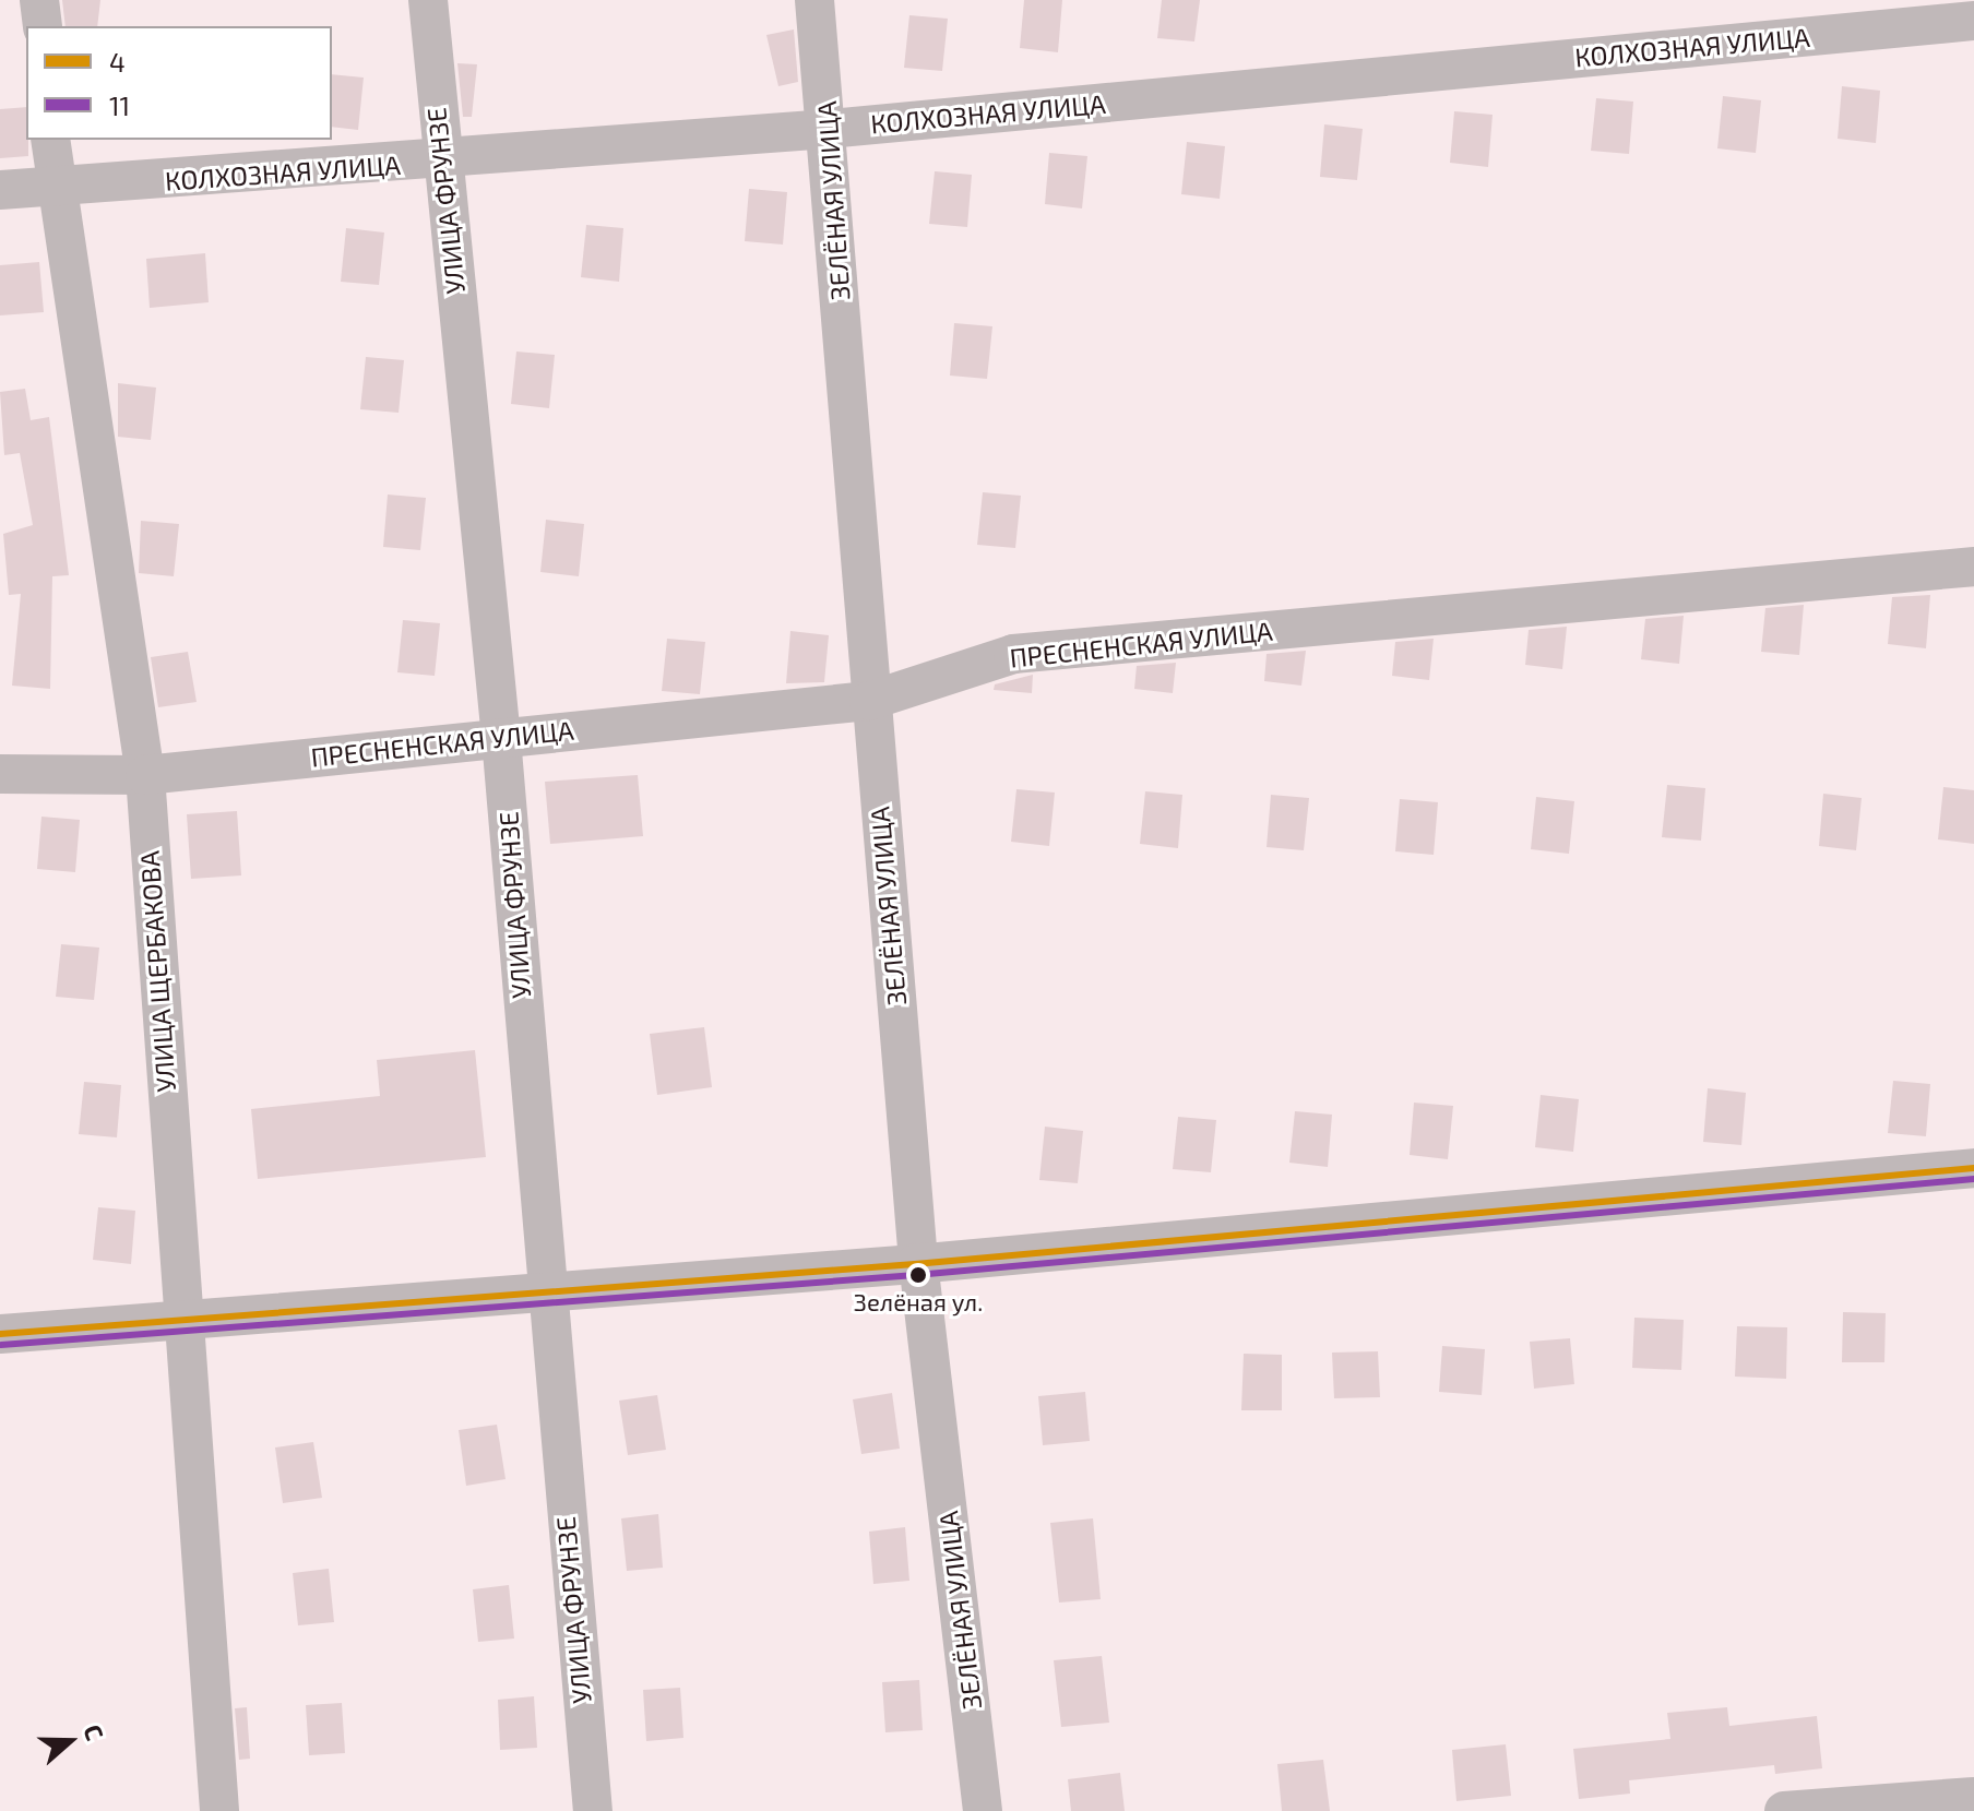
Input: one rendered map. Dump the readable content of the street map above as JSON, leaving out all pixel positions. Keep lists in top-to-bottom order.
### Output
{
  "streets": {
    "street": [
      "КОЛХОЗНАЯ УЛИЦА",
      "УЛИЦА ФРУНЗЕ",
      "ЗЕЛЁНАЯ УЛИЦА",
      "ПРЕСНЕНСКАЯ УЛИЦА",
      "УЛИЦА ЩЕРБАКОВА"
    ]
  },
  "crossings": [
    ["КОЛХОЗНАЯ УЛИЦА", "УЛИЦА ФРУНЗЕ"],
    ["КОЛХОЗНАЯ УЛИЦА", "ЗЕЛЁНАЯ УЛИЦА"],
    ["КОЛХОЗНАЯ УЛИЦА", "УЛИЦА ЩЕРБАКОВА"],
    ["УЛИЦА ФРУНЗЕ", "ПРЕСНЕНСКАЯ УЛИЦА"],
    ["ЗЕЛЁНАЯ УЛИЦА", "ПРЕСНЕНСКАЯ УЛИЦА"],
    ["ПРЕСНЕНСКАЯ УЛИЦА", "УЛИЦА ЩЕРБАКОВА"]
  ],
  "places": ["Зелёная ул."],
  "lines": ["transit line 4", "transit line 11"],
  "legend": ["4", "11"],
  "north": "right"
}
